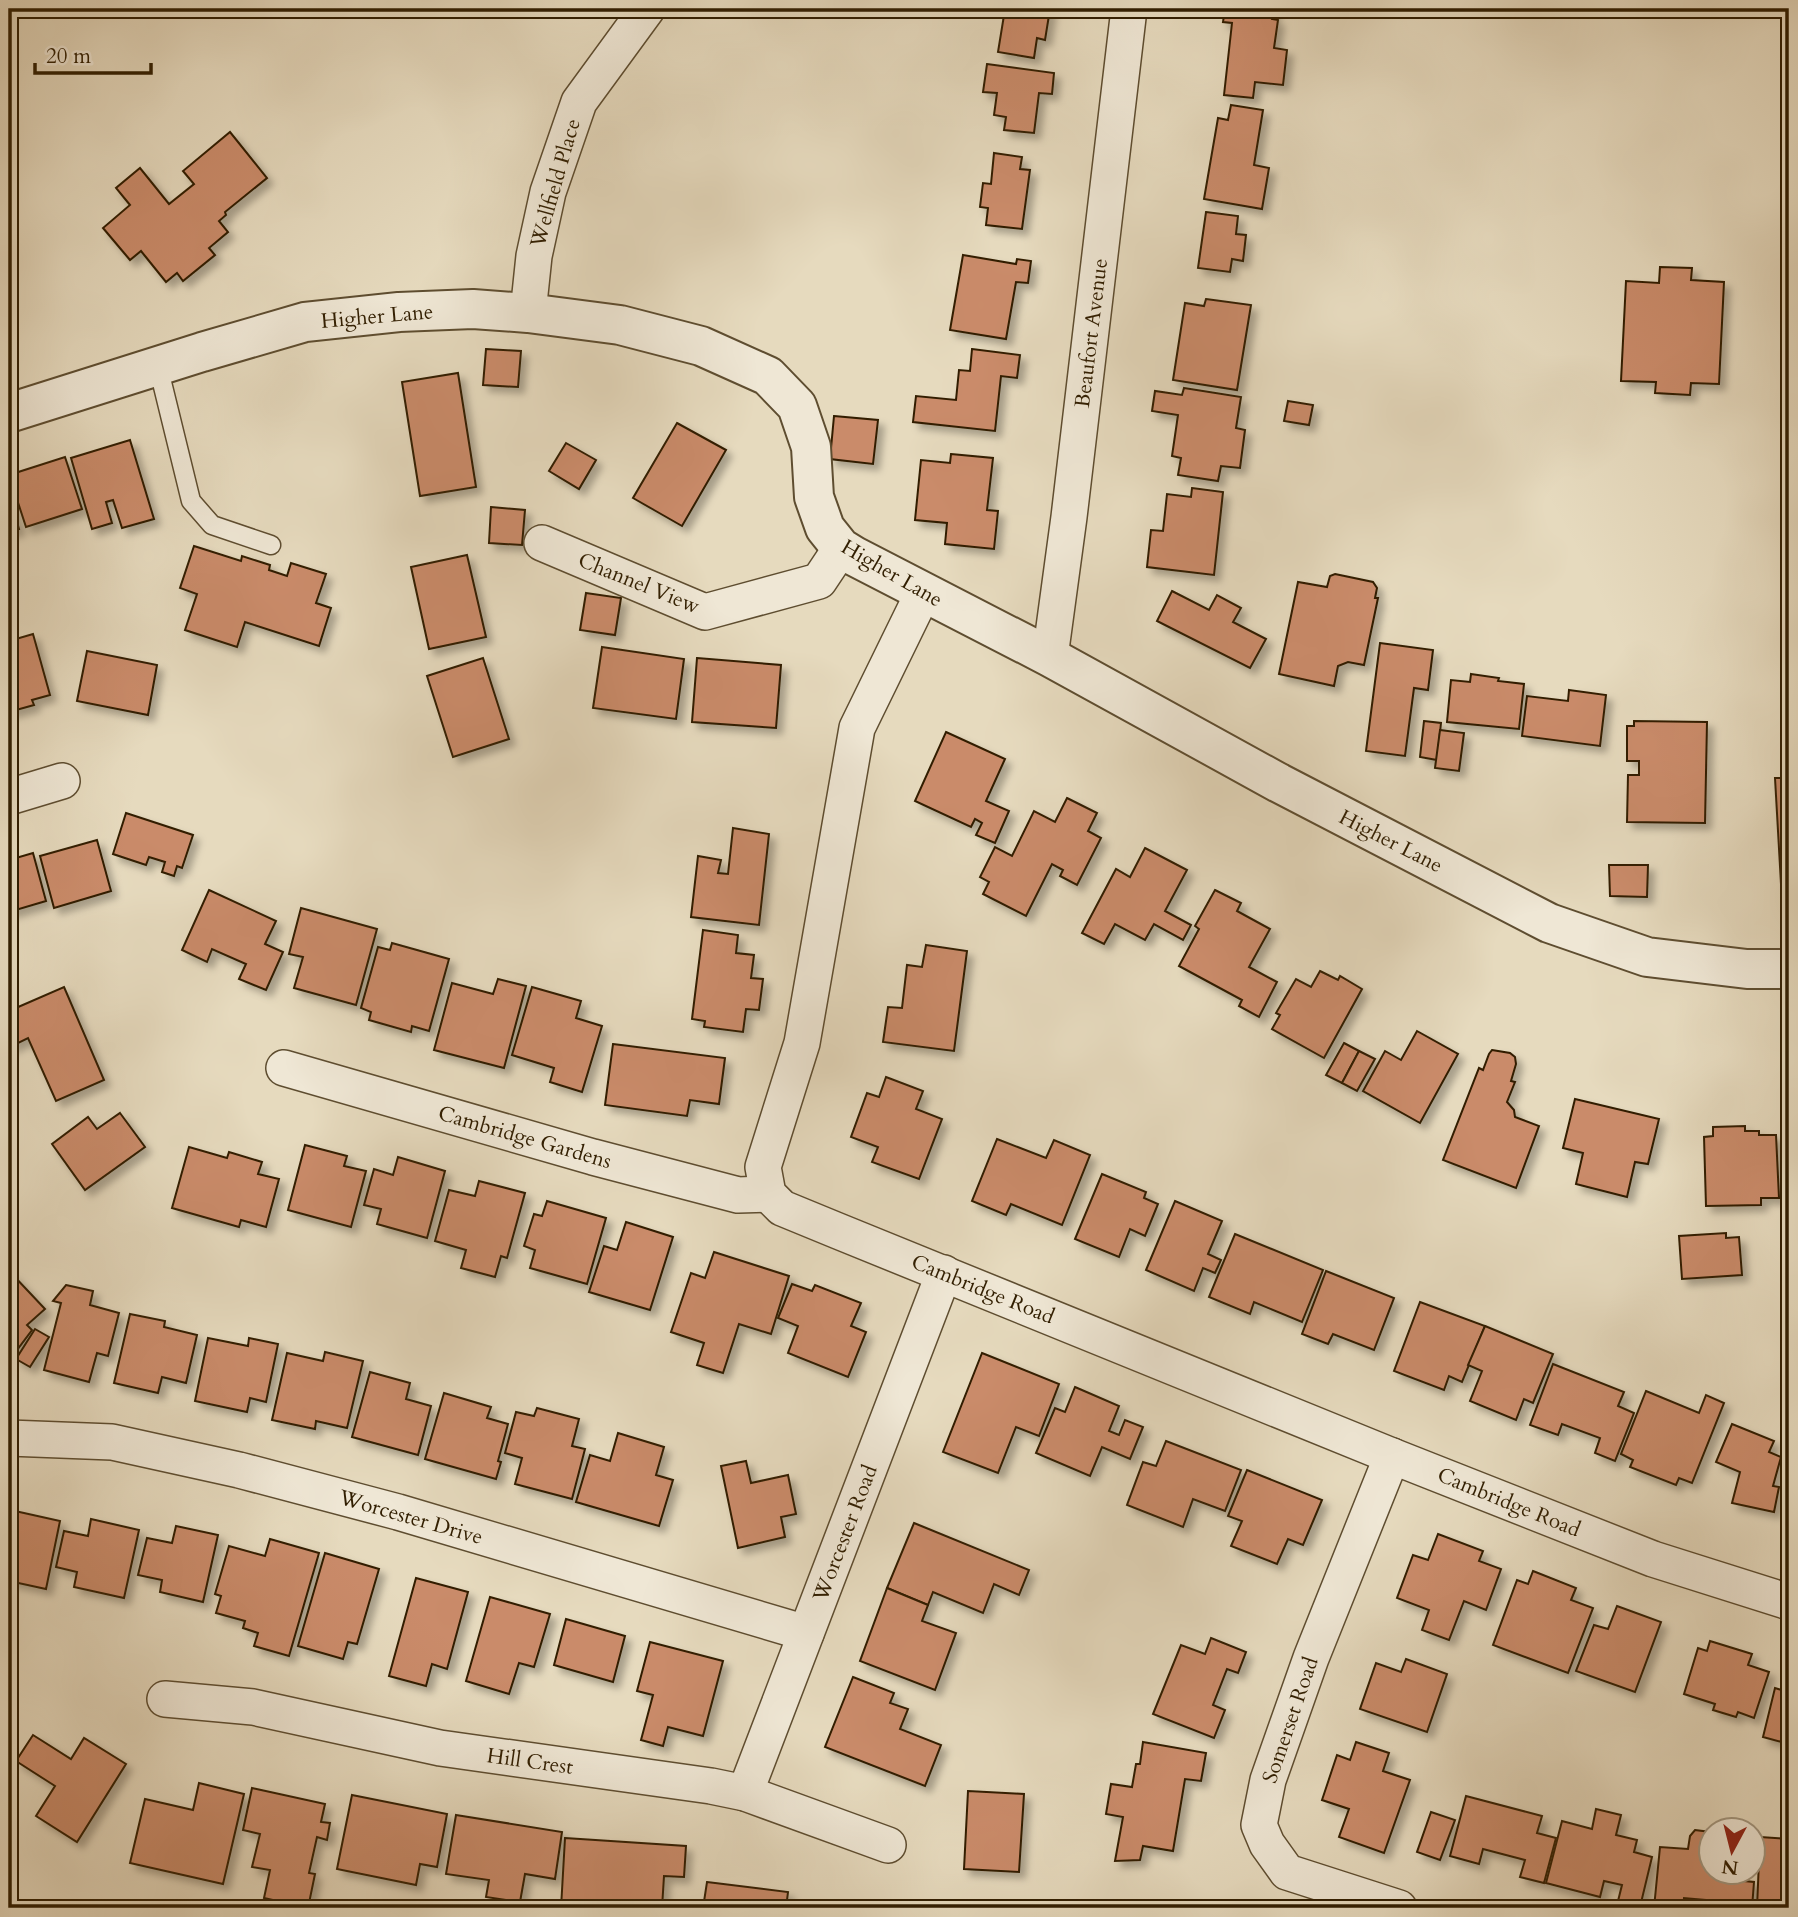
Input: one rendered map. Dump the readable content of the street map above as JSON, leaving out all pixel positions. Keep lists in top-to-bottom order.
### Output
{
  "streets": {
    "street": [
      "Wellfield Place",
      "Higher Lane",
      "Beaufort Avenue",
      "Channel View",
      "Cambridge Gardens",
      "Cambridge Road",
      "Worcester Drive",
      "Worcester Road",
      "Somerset Road",
      "Hill Crest"
    ]
  },
  "crossings": [
    ["Wellfield Place", "Higher Lane"],
    ["Higher Lane", "Beaufort Avenue"],
    ["Higher Lane", "Channel View"],
    ["Cambridge Gardens", "Cambridge Road"],
    ["Cambridge Road", "Worcester Road"],
    ["Cambridge Road", "Somerset Road"],
    ["Worcester Drive", "Worcester Road"],
    ["Worcester Road", "Hill Crest"]
  ],
  "scale_bar": "20 m",
  "north": "bottom"
}
